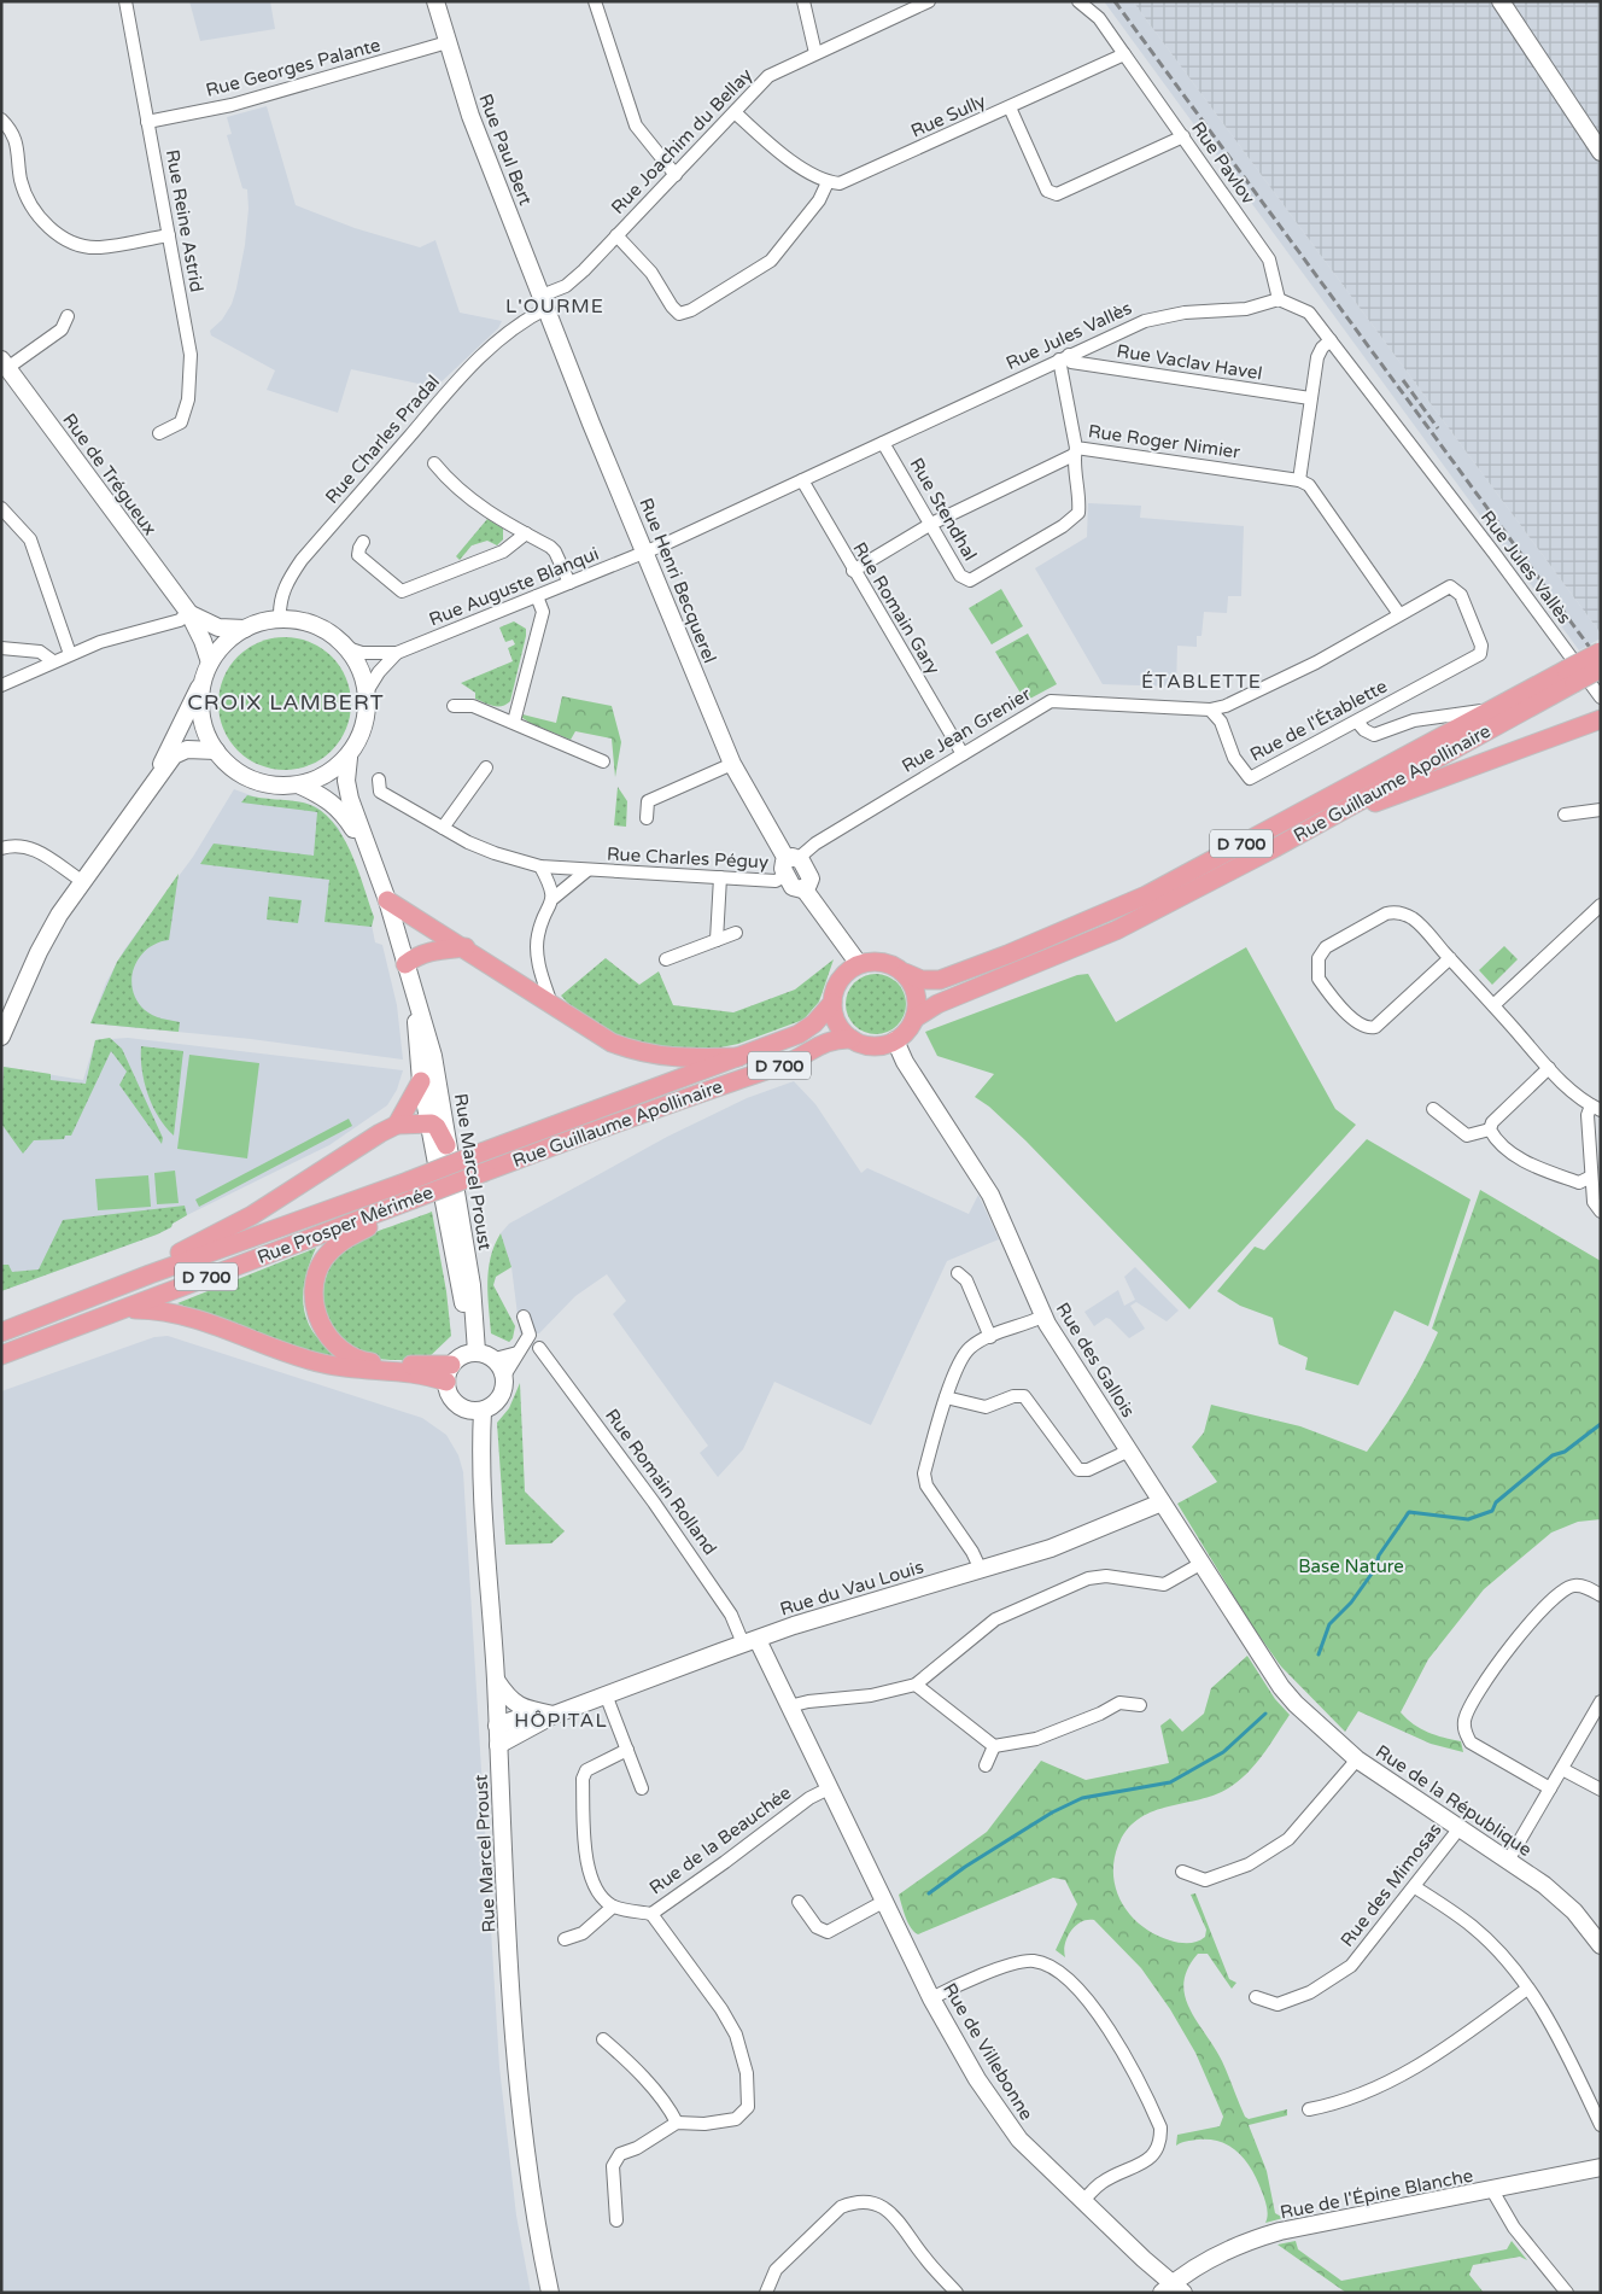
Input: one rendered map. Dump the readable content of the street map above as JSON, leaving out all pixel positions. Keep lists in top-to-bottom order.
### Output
{
  "streets": {
    "main road": [
      "Rue Paul Bert",
      "Rue de Trégueux",
      "Rue Henri Becquerel",
      "Rue Guillaume Apollinaire",
      "D 700",
      "Rue Marcel Proust",
      "Rue Prosper Mérimée",
      "Rue des Gallois",
      "Rue Romain Rolland",
      "Rue du Vau Louis",
      "Rue de la République",
      "Rue de Villebonne",
      "Rue de l'Épine Blanche"
    ],
    "street": [
      "Rue Georges Palante",
      "Rue Sully",
      "Rue Joachim du Bellay",
      "Rue Pavlov",
      "Rue Reine Astrid",
      "Rue Jules Vallès",
      "Rue Vaclav Havel",
      "Rue Charles Pradal",
      "Rue Roger Nimier",
      "Rue Stendhal",
      "Rue Auguste Blanqui",
      "Rue Romain Gary",
      "Rue de l'Établette",
      "Rue Jean Grenier",
      "Rue Charles Péguy",
      "Rue de la Beauchée",
      "Rue des Mimosas"
    ]
  },
  "crossings": [
    ["Rue Georges Palante", "Rue Paul Bert"],
    ["Rue Georges Palante", "Rue Reine Astrid"],
    ["Rue Sully", "Rue Pavlov"],
    ["Rue Joachim du Bellay", "Rue Paul Bert"],
    ["Rue Joachim du Bellay", "Rue Charles Pradal"],
    ["Rue Joachim du Bellay", "Rue Henri Becquerel"],
    ["Rue Paul Bert", "Rue Charles Pradal"],
    ["Rue Paul Bert", "Rue Henri Becquerel"],
    ["Rue Pavlov", "Rue Jules Vallès"],
    ["Rue Jules Vallès", "Rue Vaclav Havel"],
    ["Rue Jules Vallès", "Rue Roger Nimier"],
    ["Rue Jules Vallès", "Rue Stendhal"],
    ["Rue Jules Vallès", "Rue Henri Becquerel"],
    ["Rue Jules Vallès", "Rue Auguste Blanqui"],
    ["Rue Jules Vallès", "Rue Romain Gary"],
    ["Rue Vaclav Havel", "Rue Roger Nimier"],
    ["Rue Charles Pradal", "Rue de Trégueux"],
    ["Rue Charles Pradal", "Rue Henri Becquerel"],
    ["Rue Charles Pradal", "Rue Auguste Blanqui"],
    ["Rue Charles Pradal", "Rue Marcel Proust"],
    ["Rue Roger Nimier", "Rue Stendhal"],
    ["Rue de Trégueux", "Rue Auguste Blanqui"],
    ["Rue de Trégueux", "Rue Marcel Proust"],
    ["Rue Henri Becquerel", "Rue Auguste Blanqui"],
    ["Rue Henri Becquerel", "Rue Jean Grenier"],
    ["Rue Henri Becquerel", "Rue Charles Péguy"],
    ["Rue Auguste Blanqui", "Rue Marcel Proust"],
    ["Rue Romain Gary", "Rue Jean Grenier"],
    ["Rue de l'Établette", "Rue Jean Grenier"],
    ["Rue Jean Grenier", "Rue Charles Péguy"],
    ["Rue Guillaume Apollinaire", "D 700"],
    ["Rue Guillaume Apollinaire", "Rue Prosper Mérimée"],
    ["Rue Guillaume Apollinaire", "Rue des Gallois"],
    ["Rue Marcel Proust", "Rue du Vau Louis"],
    ["Rue des Gallois", "Rue du Vau Louis"],
    ["Rue des Gallois", "Rue de la République"],
    ["Rue Romain Rolland", "Rue du Vau Louis"],
    ["Rue Romain Rolland", "Rue de la Beauchée"],
    ["Rue Romain Rolland", "Rue de Villebonne"],
    ["Rue de la République", "Rue des Mimosas"],
    ["Rue de Villebonne", "Rue de l'Épine Blanche"]
  ],
  "districts": [
    "L'OURME",
    "ÉTABLETTE",
    "CROIX LAMBERT",
    "HÔPITAL"
  ],
  "parks": ["Base Nature"]
}
